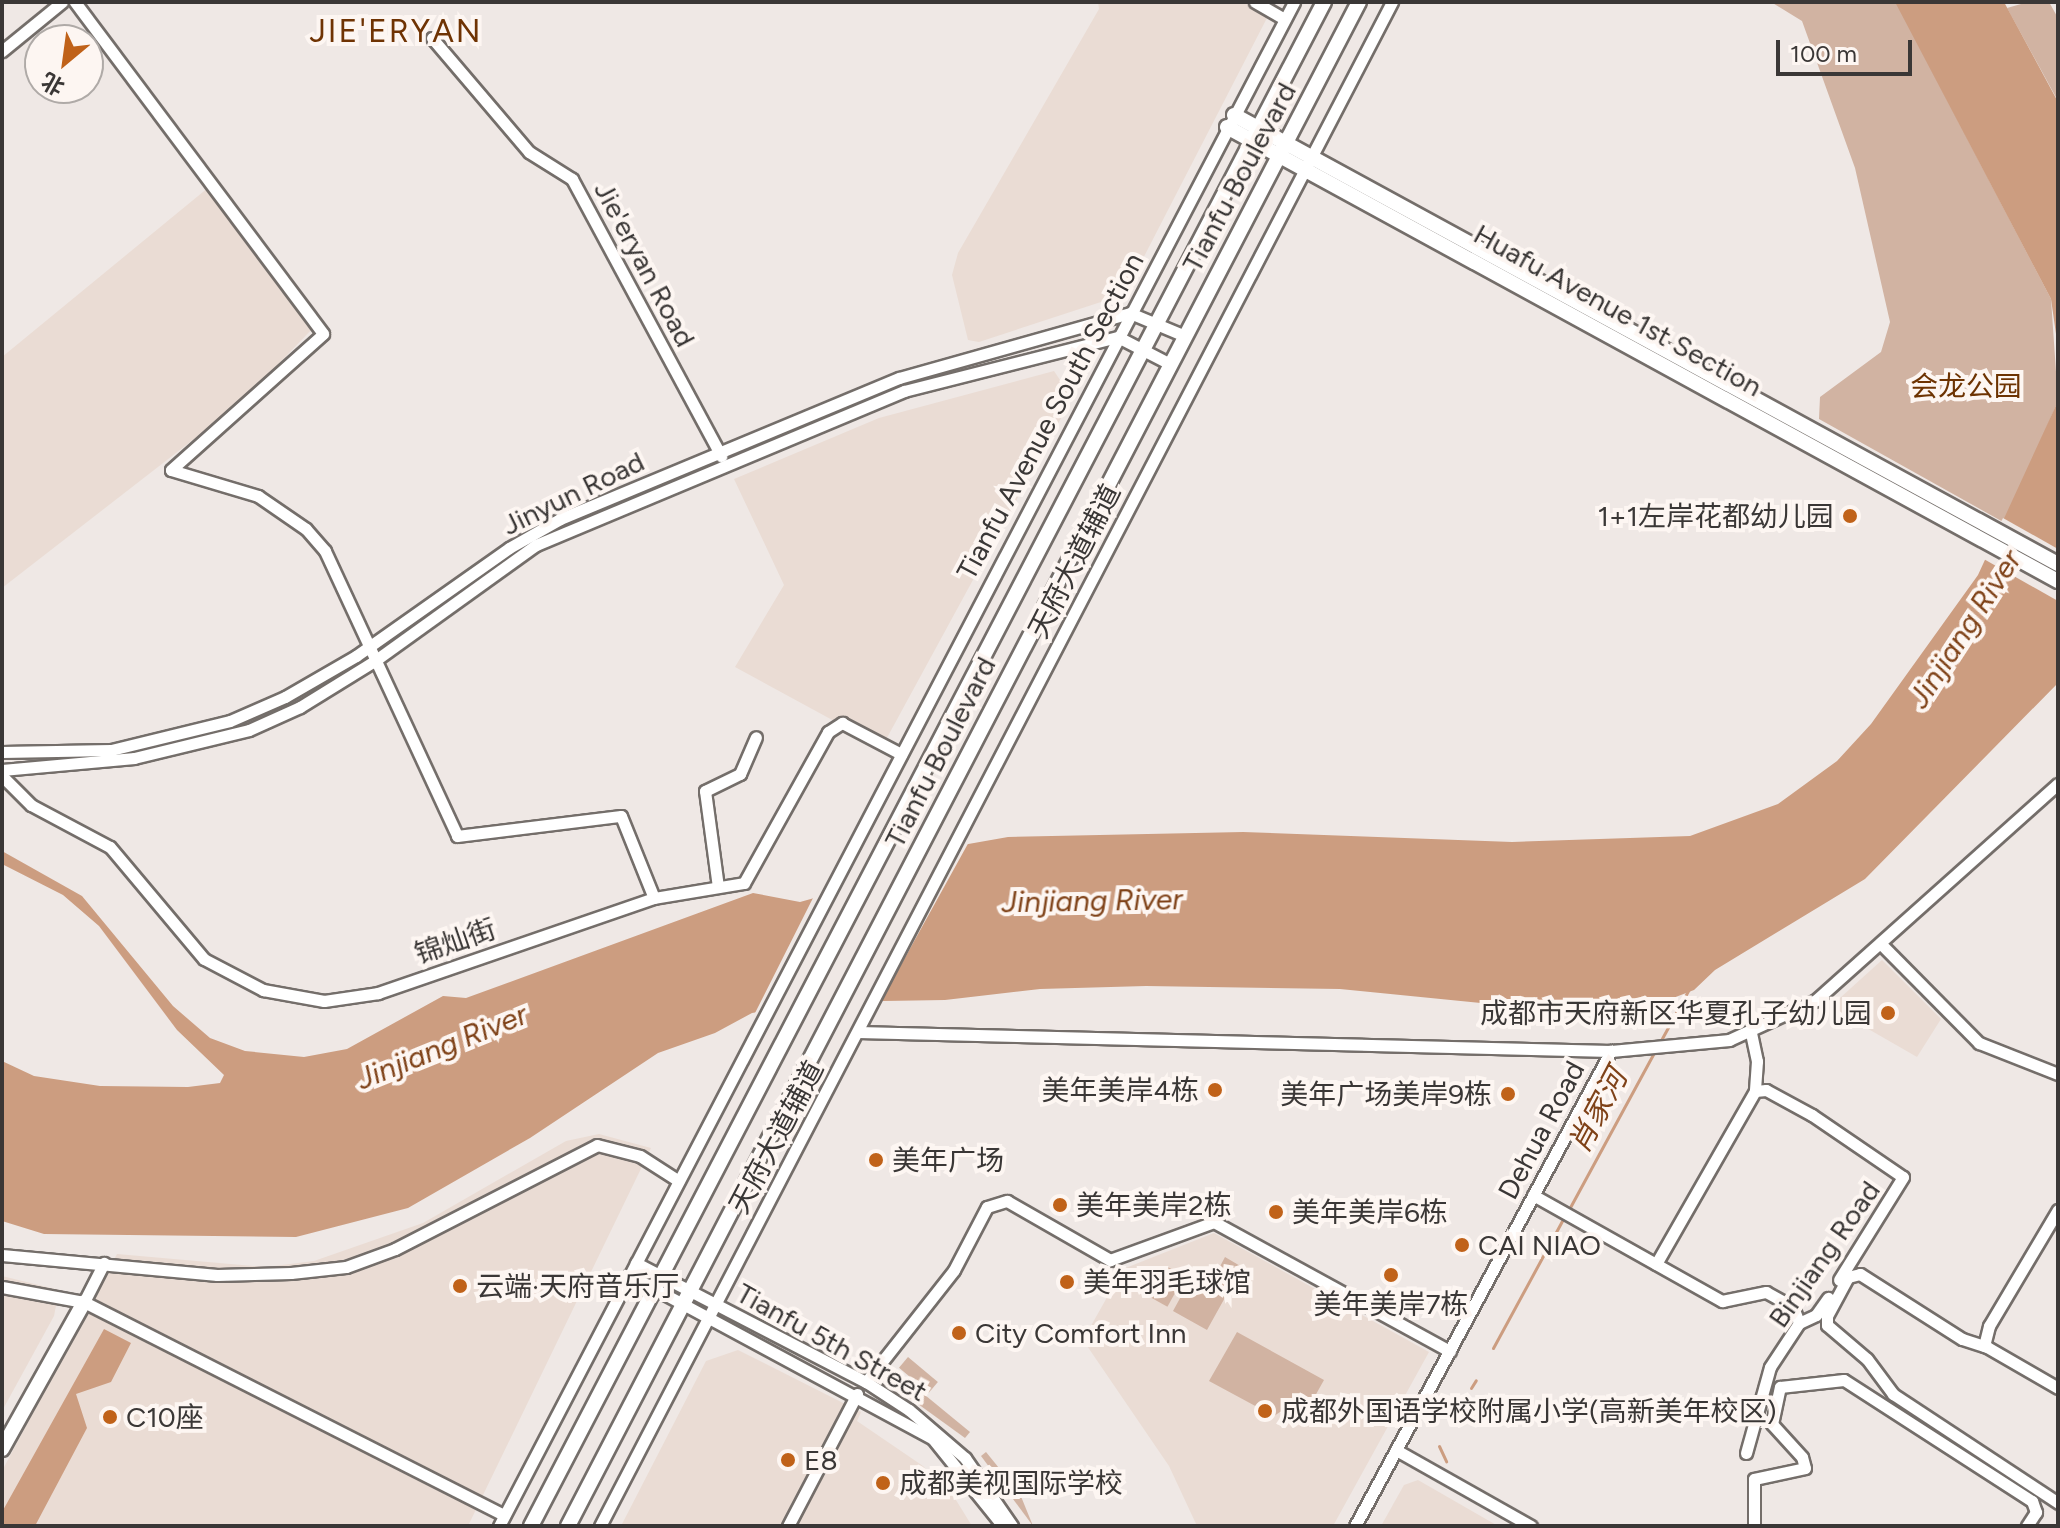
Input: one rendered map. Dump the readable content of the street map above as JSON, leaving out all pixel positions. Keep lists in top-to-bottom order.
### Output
{
  "streets": {
    "main road": ["Tianfu Boulevard", "Huafu Avenue 1st Section"],
    "street": [
      "Jie'eryan Road",
      "Tianfu Avenue South Section",
      "Jinyun Road",
      "天府大道辅道",
      "锦灿街",
      "Dehua Road",
      "Binjiang Road",
      "Tianfu 5th Street"
    ]
  },
  "crossings": [
    ["Tianfu Boulevard", "Huafu Avenue 1st Section"],
    ["Tianfu Boulevard", "Tianfu 5th Street"],
    ["Jie'eryan Road", "Jinyun Road"],
    ["Huafu Avenue 1st Section", "Tianfu Avenue South Section"],
    ["Huafu Avenue 1st Section", "天府大道辅道"],
    ["Tianfu Avenue South Section", "Jinyun Road"],
    ["Tianfu Avenue South Section", "锦灿街"],
    ["天府大道辅道", "Tianfu 5th Street"]
  ],
  "districts": ["JIE'ERYAN"],
  "water": ["Jinjiang River", "肖家河"],
  "parks": ["会龙公园"],
  "places": [
    "1+1左岸花都幼儿园",
    "成都市天府新区华夏孔子幼儿园",
    "美年美岸4栋",
    "美年广场美岸9栋",
    "美年广场",
    "美年美岸2栋",
    "美年美岸6栋",
    "CAI NIAO",
    "美年美岸7栋",
    "美年羽毛球馆",
    "云端·天府音乐厅",
    "City Comfort Inn",
    "成都外国语学校附属小学(高新美年校区)",
    "C10座",
    "E8",
    "成都美视国际学校"
  ],
  "scale_bar": "100 m",
  "north": "bottom left"
}
